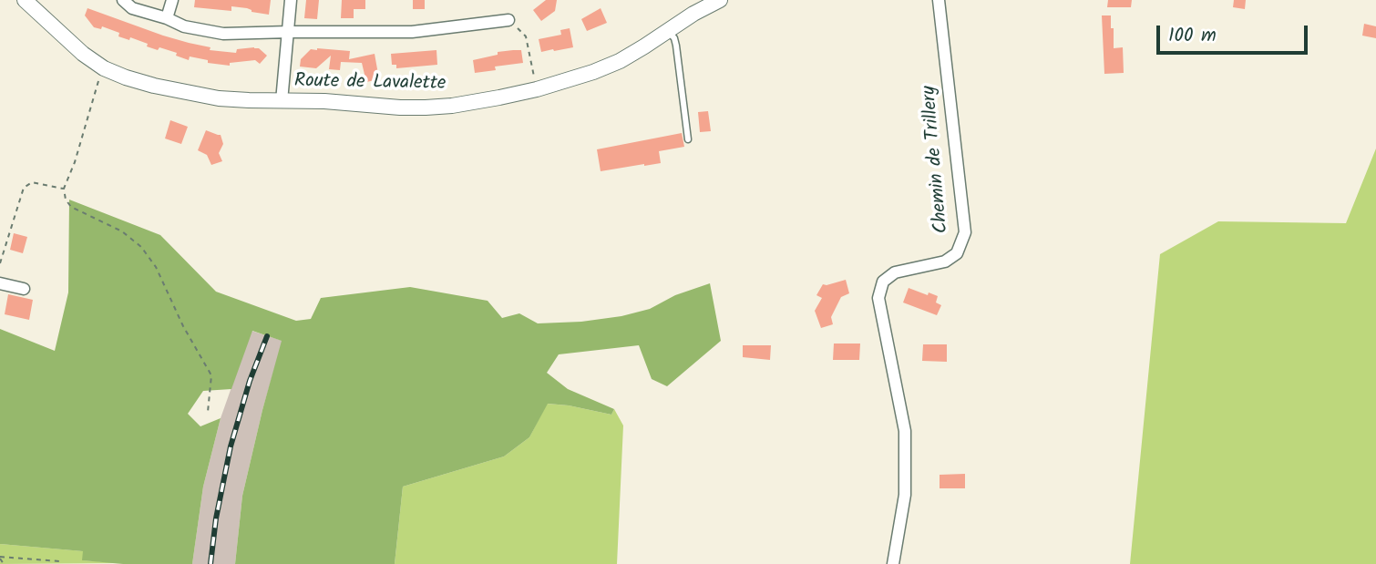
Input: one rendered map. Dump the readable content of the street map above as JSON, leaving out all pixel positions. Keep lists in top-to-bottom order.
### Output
{
  "streets": {
    "street": ["Route de Lavalette", "Chemin de Trillery"]
  },
  "scale_bar": "100 m"
}
